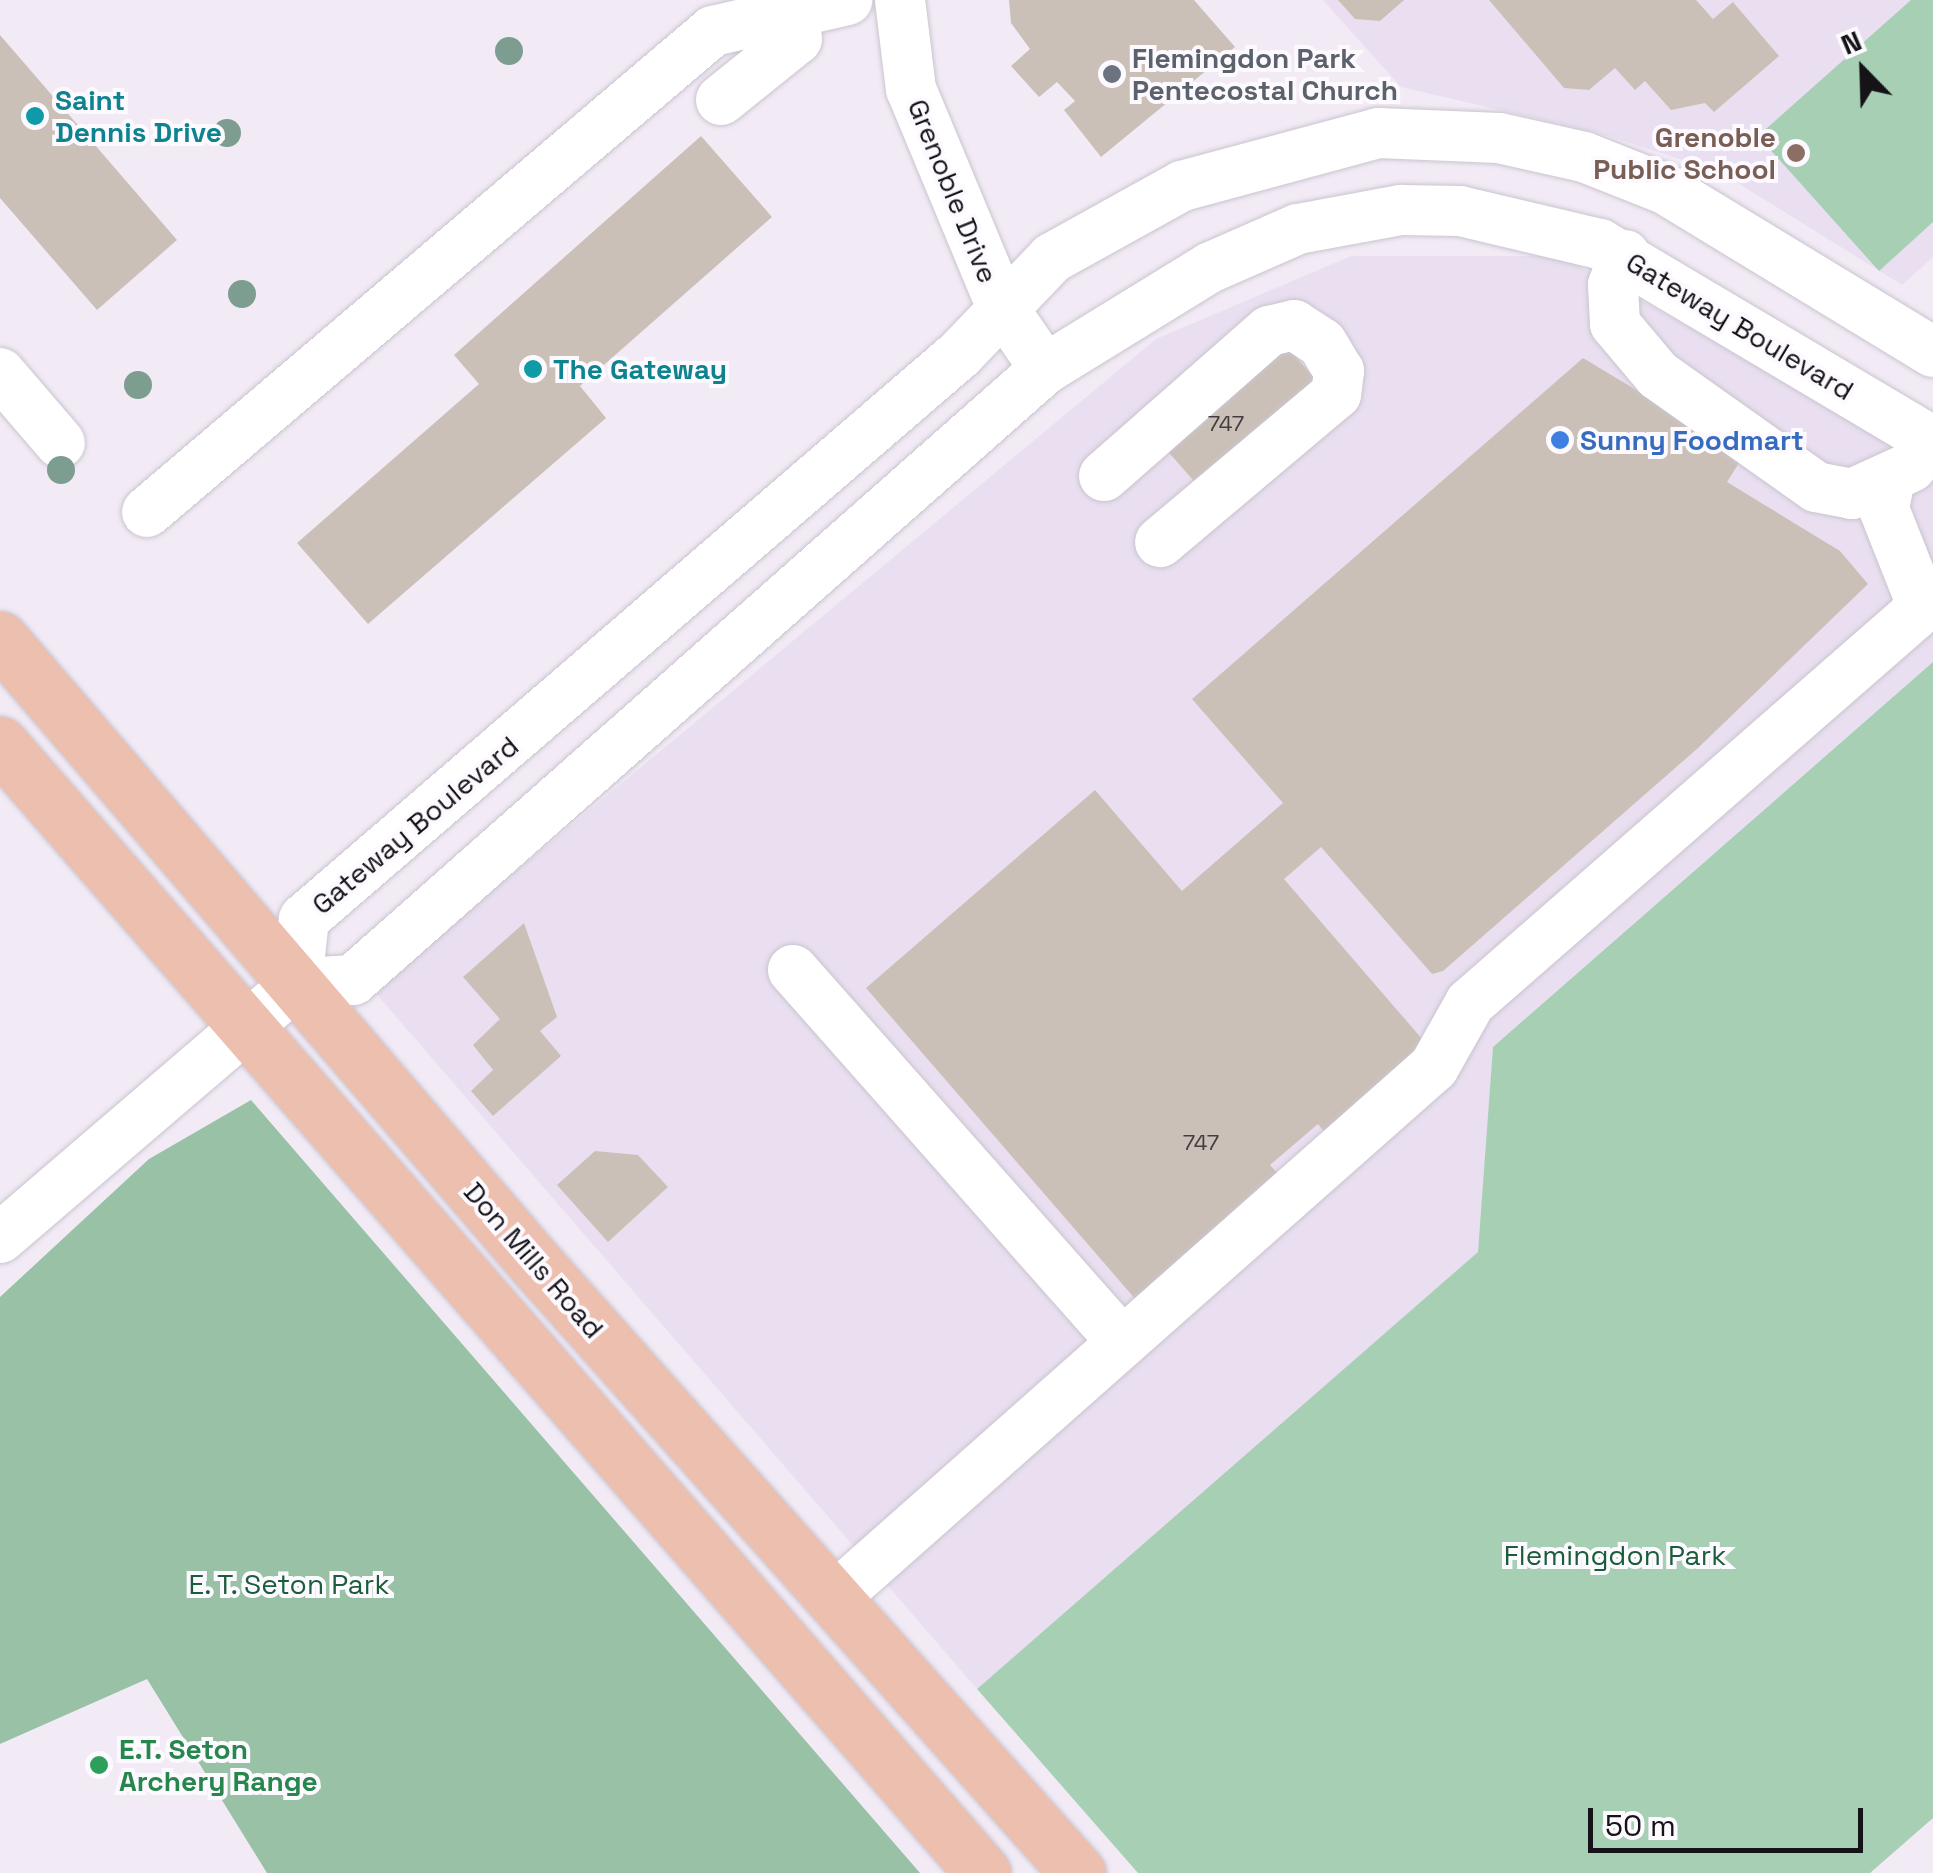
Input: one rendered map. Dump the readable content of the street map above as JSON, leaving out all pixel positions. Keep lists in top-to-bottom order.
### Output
{
  "streets": {
    "main road": ["Don Mills Road"],
    "street": ["Grenoble Drive", "Gateway Boulevard"]
  },
  "crossings": [
    ["Grenoble Drive", "Gateway Boulevard"],
    ["Gateway Boulevard", "Don Mills Road"]
  ],
  "parks": ["Flemingdon Park", "E. T. Seton Park"],
  "places": [
    "Flemingdon Park Pentecostal Church",
    "Saint Dennis Drive",
    "Grenoble Public School",
    "The Gateway",
    "Sunny Foodmart",
    "E.T. Seton Archery Range"
  ],
  "house_numbers": ["747", "747"],
  "scale_bar": "50 m",
  "north": "top left"
}
